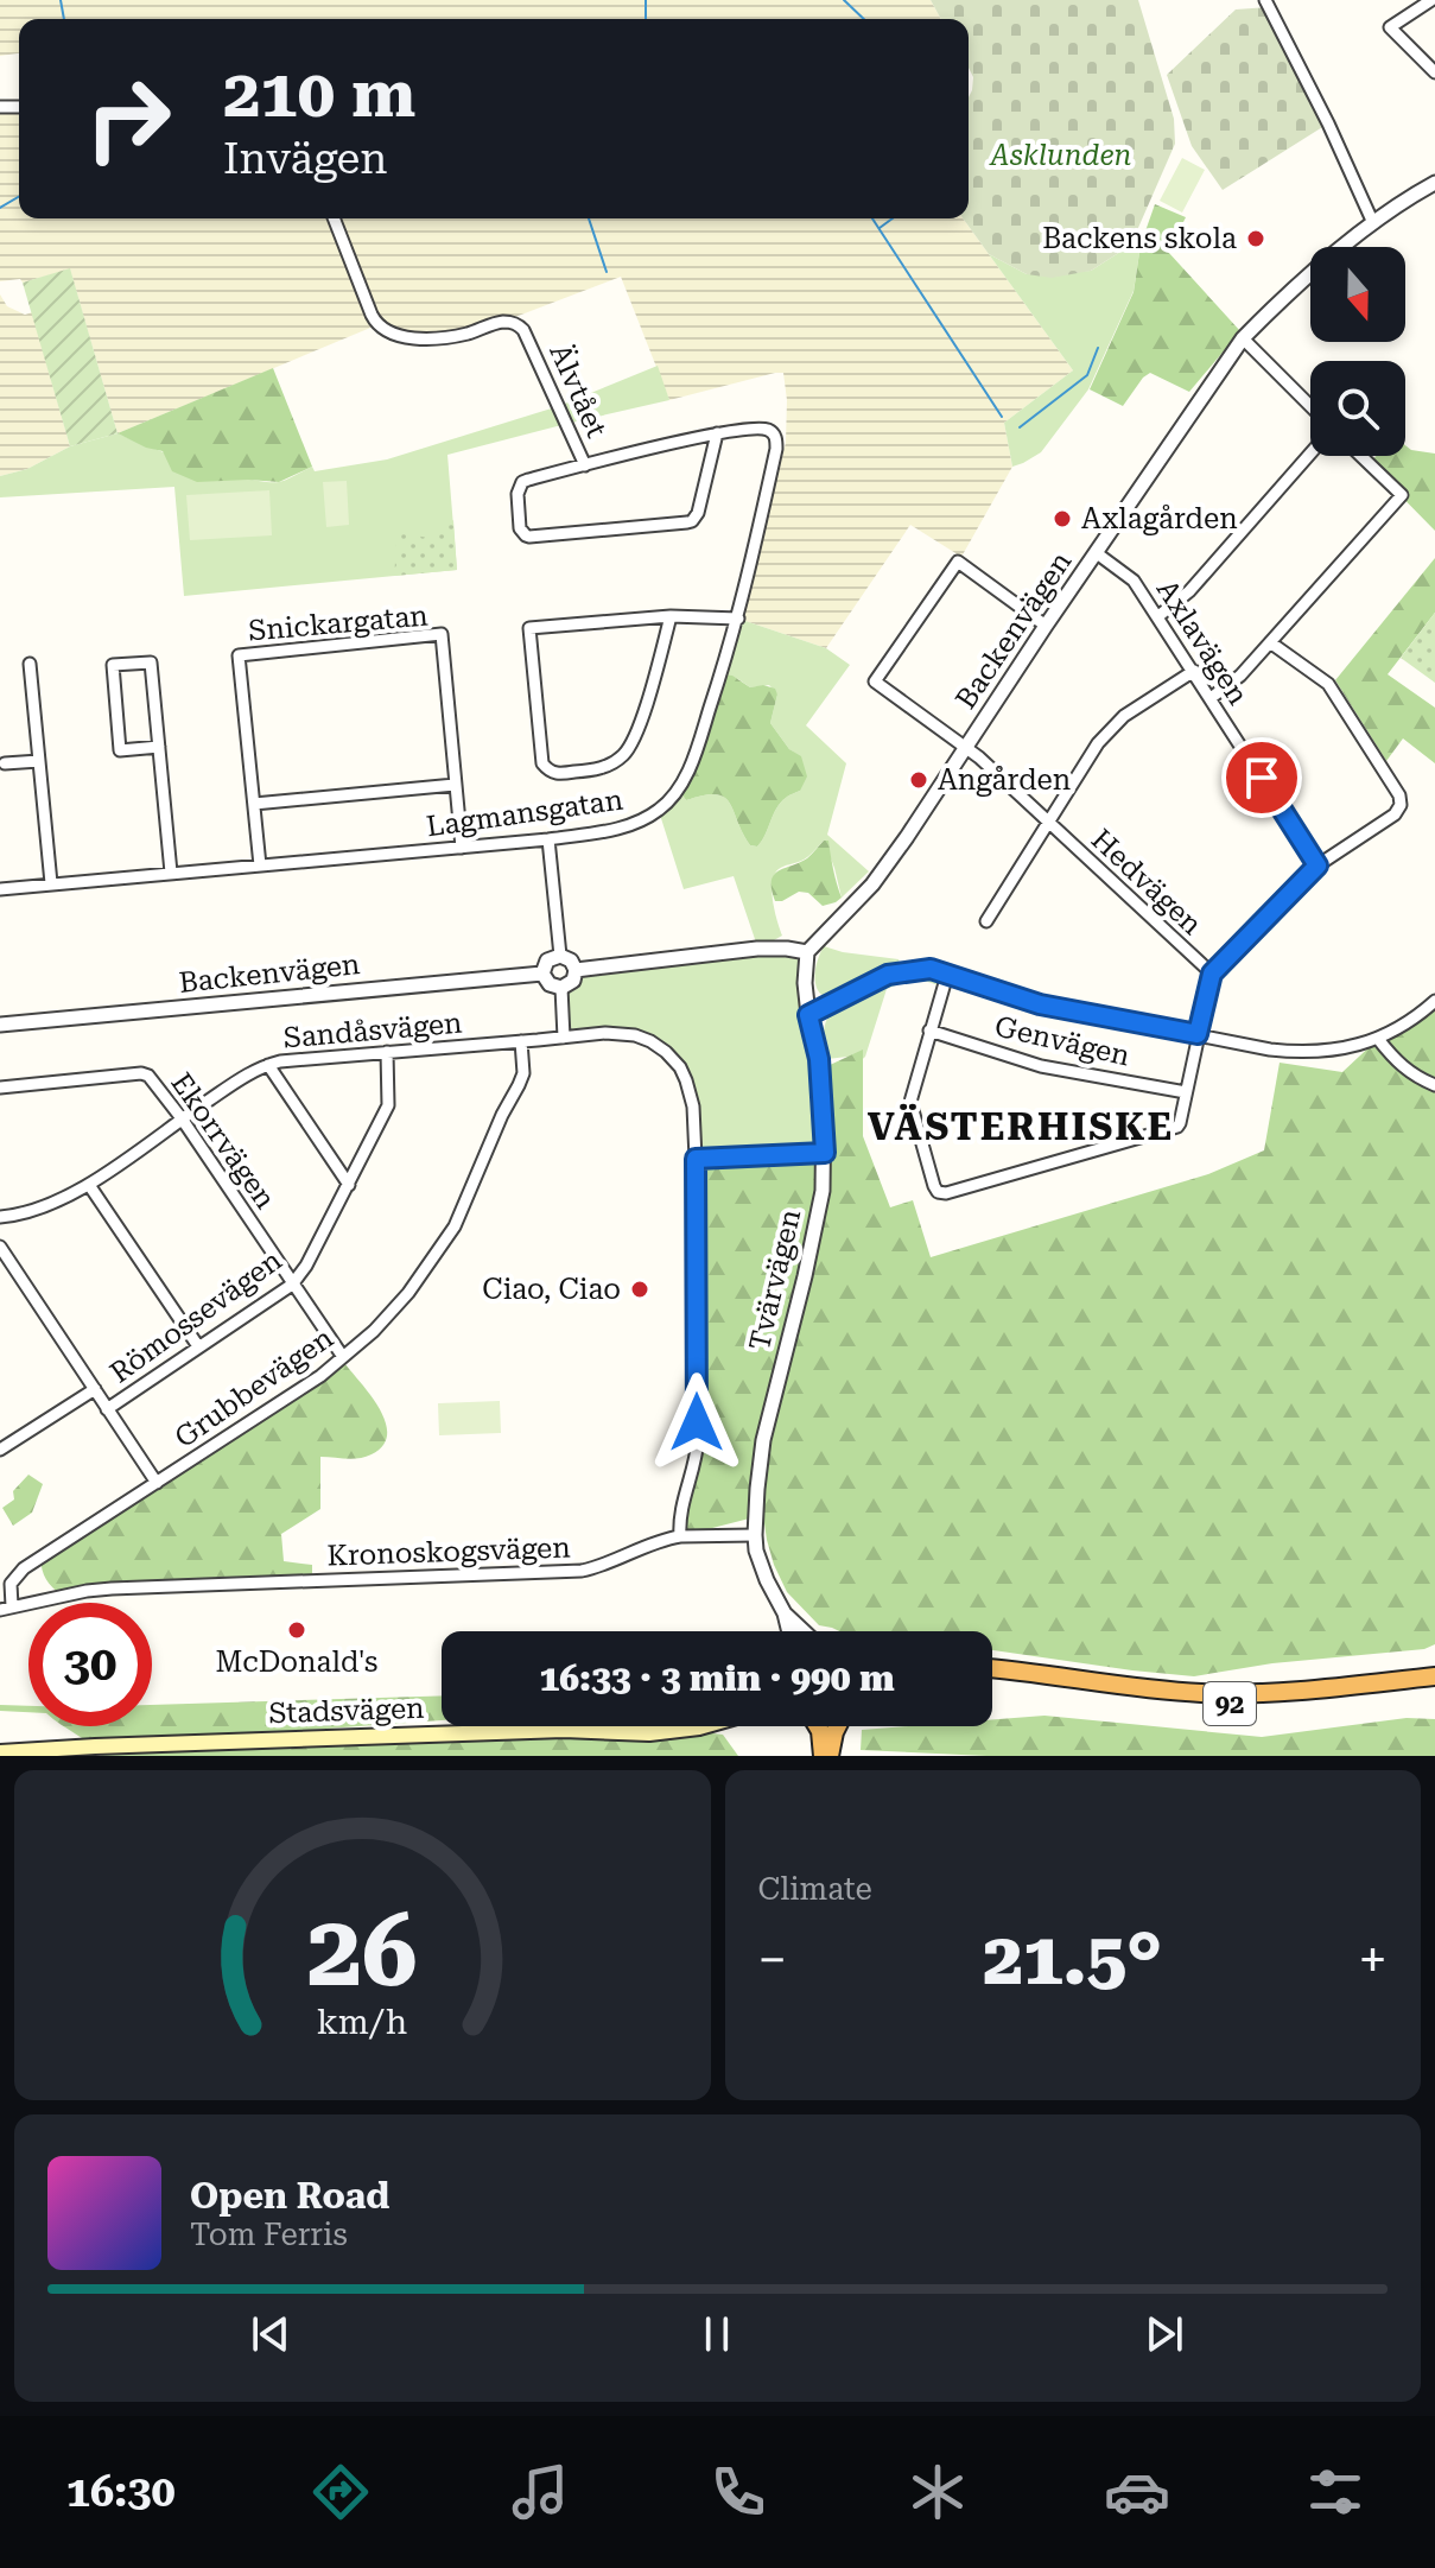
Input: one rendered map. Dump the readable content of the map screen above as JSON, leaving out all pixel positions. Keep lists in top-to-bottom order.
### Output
{
  "streets": {
    "highway": ["92"],
    "main road": ["Stadsvägen"],
    "street": [
      "Älvtået",
      "Snickargatan",
      "Backenvägen",
      "Axlavägen",
      "Lagmansgatan",
      "Hedvägen",
      "Sandåsvägen",
      "Genvägen",
      "Ekorrvägen",
      "Tvärvägen",
      "Römossevägen",
      "Grubbevägen",
      "Kronoskogsvägen"
    ]
  },
  "crossings": [
    ["Snickargatan", "Lagmansgatan"],
    ["Backenvägen", "Axlavägen"],
    ["Backenvägen", "Hedvägen"],
    ["Backenvägen", "Tvärvägen"],
    ["Sandåsvägen", "Ekorrvägen"],
    ["Sandåsvägen", "Römossevägen"],
    ["Sandåsvägen", "Grubbevägen"],
    ["Ekorrvägen", "Römossevägen"],
    ["Ekorrvägen", "Grubbevägen"],
    ["Tvärvägen", "Kronoskogsvägen"],
    ["Grubbevägen", "Kronoskogsvägen"]
  ],
  "districts": ["VÄSTERHISKE"],
  "parks": ["Asklunden"],
  "places": [
    "Backens skola",
    "Axlagården",
    "Angården",
    "Ciao, Ciao",
    "McDonald's"
  ],
  "north": "bottom",
  "page": {
    "turn": ["210 m", "Invägen"],
    "limit": "30",
    "trip": "16:33 · 3 min · 990 m",
    "tile": "Climate",
    "heat": ["−", "21.5°", "+"],
    "song": ["Open Road", "Tom Ferris"],
    "tabs": "16:30",
    "gauge": ["26", "km/h"]
  }
}
